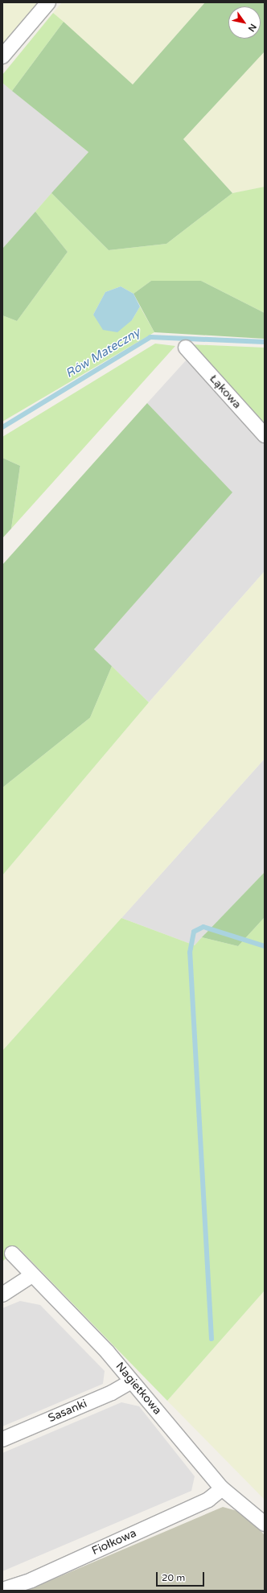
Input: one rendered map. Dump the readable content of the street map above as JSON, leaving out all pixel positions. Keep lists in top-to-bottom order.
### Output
{
  "streets": {
    "street": [
      "Łąkowa",
      "Nagietkowa",
      "Sasanki",
      "Fiołkowa"
    ]
  },
  "crossings": [
    ["Nagietkowa", "Sasanki"],
    ["Nagietkowa", "Fiołkowa"]
  ],
  "water": ["Rów Mateczny"],
  "scale_bar": "20 m",
  "north": "bottom right"
}
